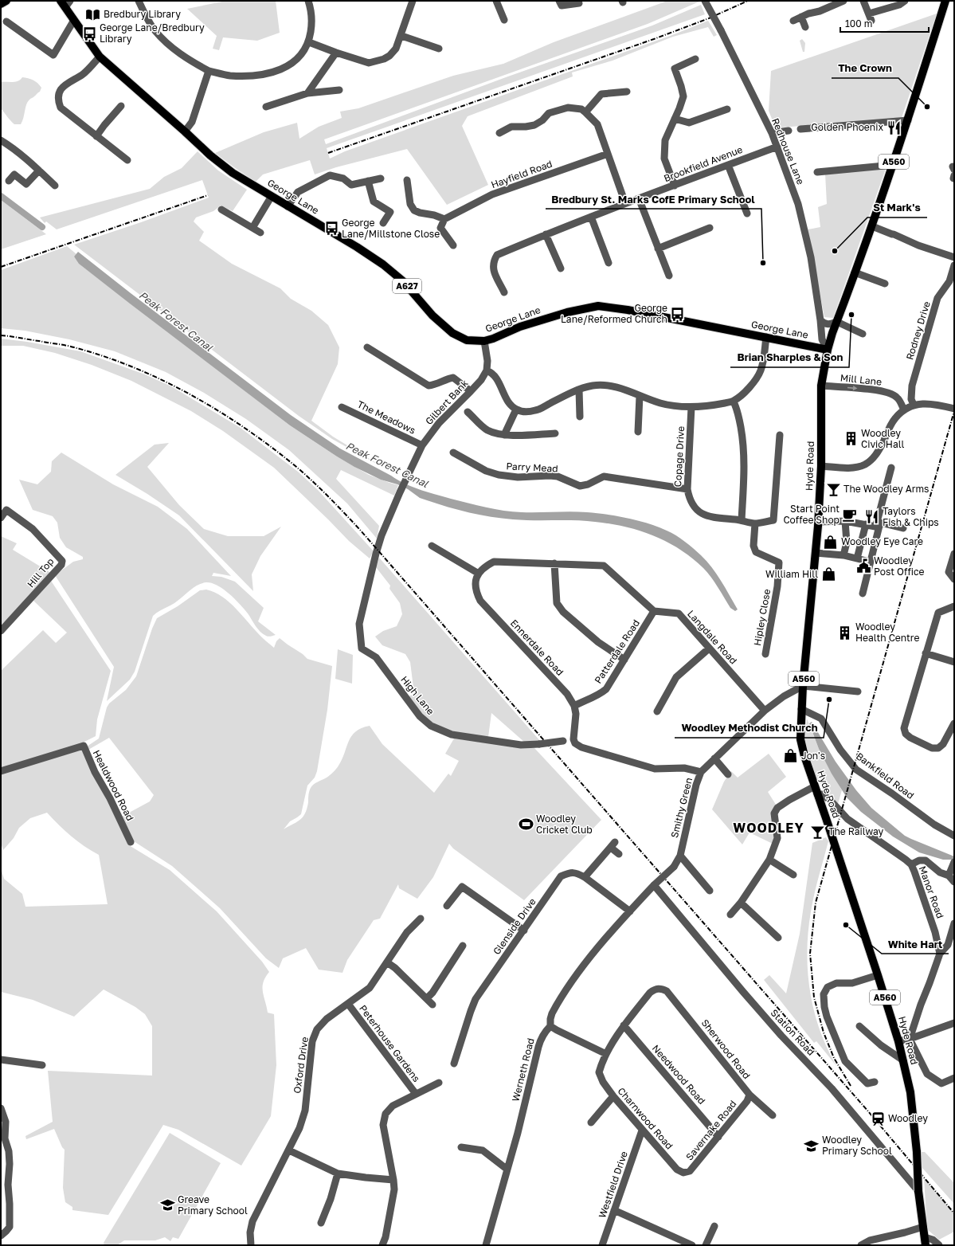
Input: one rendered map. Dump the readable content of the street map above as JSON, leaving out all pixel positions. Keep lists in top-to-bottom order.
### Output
{
  "streets": {
    "main road": [
      "A560",
      "George Lane",
      "A627",
      "Hyde Road"
    ],
    "street": [
      "Redhouse Lane",
      "Brookfield Avenue",
      "Hayfield Road",
      "Rodney Drive",
      "Mill Lane",
      "Gilbert Bank",
      "The Meadows",
      "Copage Drive",
      "Parry Mead",
      "Hill Top",
      "Hipley Close",
      "Langdale Road",
      "Ennerdale Road",
      "Patterdale Road",
      "High Lane",
      "Bankfield Road",
      "Healdwood Road",
      "Smithy Green",
      "Manor Road",
      "Glenside Drive",
      "Station Road",
      "Peterhouse Gardens",
      "Sherwood Road",
      "Oxford Drive",
      "Werneth Road",
      "Needwood Road",
      "Charnwood Road",
      "Savernake Road",
      "Westfield Drive"
    ]
  },
  "crossings": [
    ["Redhouse Lane", "Brookfield Avenue"],
    ["Redhouse Lane", "George Lane"],
    ["Redhouse Lane", "Hyde Road"],
    ["A560", "Hyde Road"],
    ["George Lane", "Hyde Road"],
    ["Mill Lane", "Hyde Road"],
    ["Gilbert Bank", "The Meadows"],
    ["Gilbert Bank", "High Lane"],
    ["Copage Drive", "Parry Mead"],
    ["Copage Drive", "Hipley Close"],
    ["Hyde Road", "Bankfield Road"],
    ["Hyde Road", "Smithy Green"],
    ["Hyde Road", "Manor Road"],
    ["Hyde Road", "Station Road"],
    ["Langdale Road", "Patterdale Road"],
    ["Langdale Road", "Smithy Green"],
    ["Ennerdale Road", "Patterdale Road"],
    ["Ennerdale Road", "High Lane"],
    ["Smithy Green", "Werneth Road"],
    ["Glenside Drive", "Werneth Road"],
    ["Station Road", "Werneth Road"],
    ["Peterhouse Gardens", "Oxford Drive"],
    ["Sherwood Road", "Needwood Road"],
    ["Sherwood Road", "Savernake Road"],
    ["Needwood Road", "Savernake Road"],
    ["Charnwood Road", "Savernake Road"],
    ["Charnwood Road", "Westfield Drive"]
  ],
  "districts": ["WOODLEY"],
  "water": ["Peak Forest Canal"],
  "places": {
    "library": ["Bredbury Library"],
    "bus stop": ["George Lane/Bredbury Library", "George Lane/Millstone Close", "George Lane/Reformed Church"],
    "other": [
      "The Crown",
      "St Mark's",
      "Bredbury St. Marks CofE Primary School",
      "Brian Sharples & Son",
      "Woodley Methodist Church",
      "White Hart"
    ],
    "restaurant": ["Golden Phoenix", "Taylors Fish & Chips"],
    "building": ["Woodley Civic Hall", "Woodley Health Centre"],
    "bar": ["The Woodley Arms", "The Railway"],
    "cafe": ["Start Point Coffee Shop"],
    "shop": ["Woodley Eye Care", "William Hill", "Jon's"],
    "public building": ["Woodley Post Office"],
    "sports": ["Woodley Cricket Club"],
    "station": ["Woodley"],
    "school or university": ["Woodley Primary School", "Greave Primary School"]
  },
  "scale_bar": "100 m"
}
